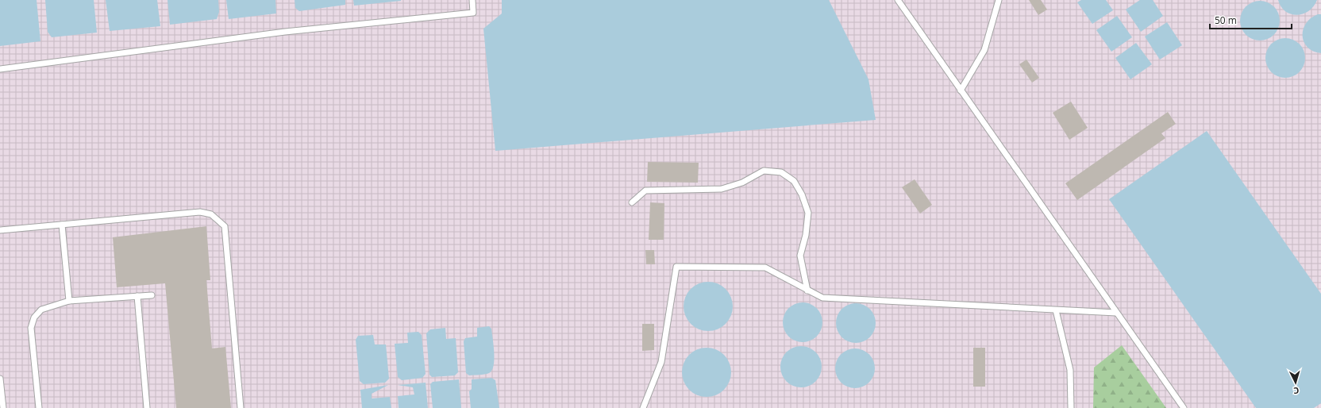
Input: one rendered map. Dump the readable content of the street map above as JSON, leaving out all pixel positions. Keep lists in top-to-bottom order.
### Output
{
  "scale_bar": "50 m",
  "north": "bottom"
}
